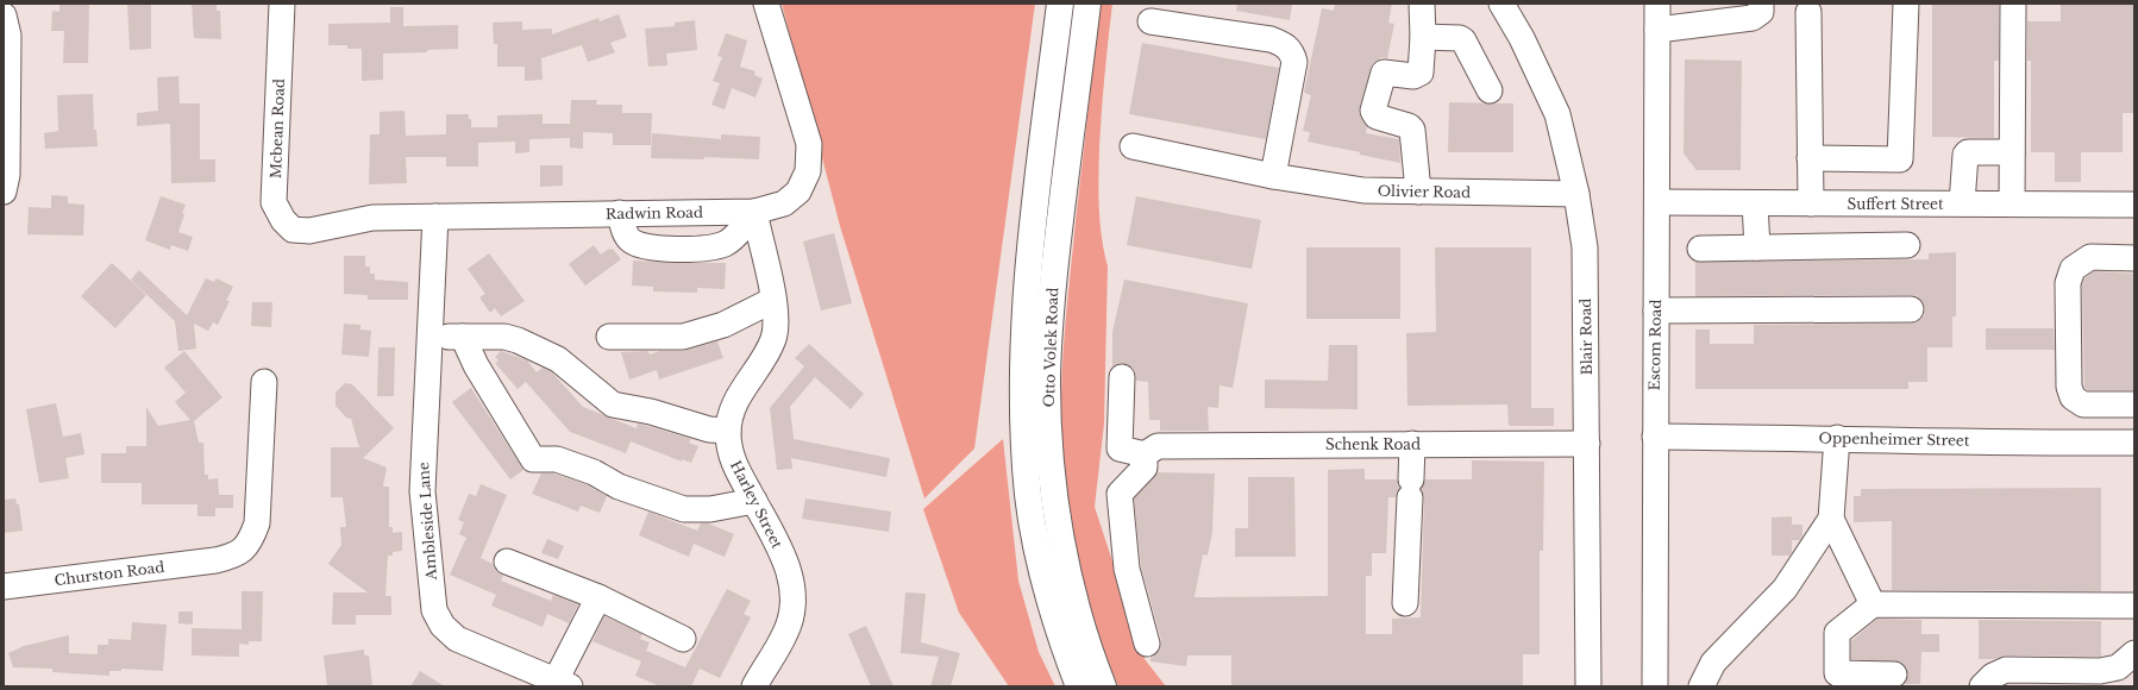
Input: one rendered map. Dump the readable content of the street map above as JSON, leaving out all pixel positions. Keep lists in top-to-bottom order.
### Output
{
  "streets": {
    "main road": ["Otto Volek Road"],
    "street": [
      "Mcbean Road",
      "Olivier Road",
      "Suffert Street",
      "Radwin Road",
      "Blair Road",
      "Escom Road",
      "Oppenheimer Street",
      "Schenk Road",
      "Harley Street",
      "Ambleside Lane",
      "Churston Road"
    ]
  },
  "crossings": [
    ["Mcbean Road", "Radwin Road"],
    ["Olivier Road", "Blair Road"],
    ["Suffert Street", "Escom Road"],
    ["Radwin Road", "Harley Street"],
    ["Radwin Road", "Ambleside Lane"],
    ["Blair Road", "Schenk Road"],
    ["Escom Road", "Oppenheimer Street"]
  ]
}
